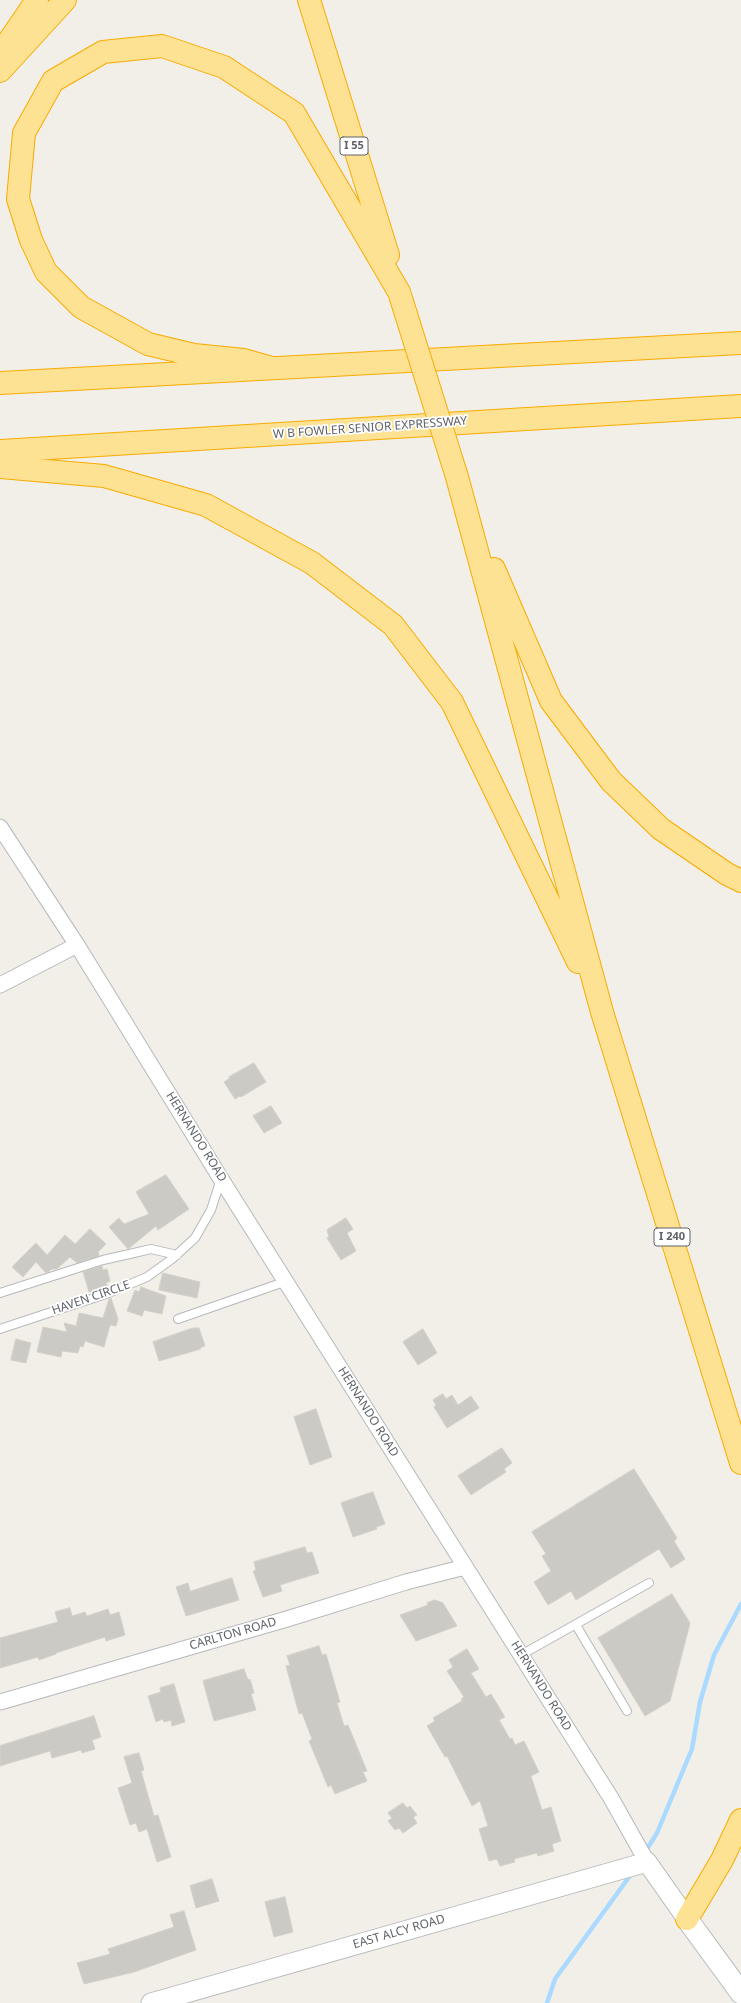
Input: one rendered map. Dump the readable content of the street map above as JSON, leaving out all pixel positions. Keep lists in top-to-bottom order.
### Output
{
  "streets": {
    "highway": ["I 55", "W B FOWLER SENIOR EXPRESSWAY", "I 240"],
    "main road": ["HERNANDO ROAD"],
    "street": ["CARLTON ROAD", "EAST ALCY ROAD"],
    "lane": ["HAVEN CIRCLE"]
  },
  "crossings": [
    ["HERNANDO ROAD", "HAVEN CIRCLE"],
    ["HERNANDO ROAD", "CARLTON ROAD"],
    ["HERNANDO ROAD", "EAST ALCY ROAD"]
  ]
}
